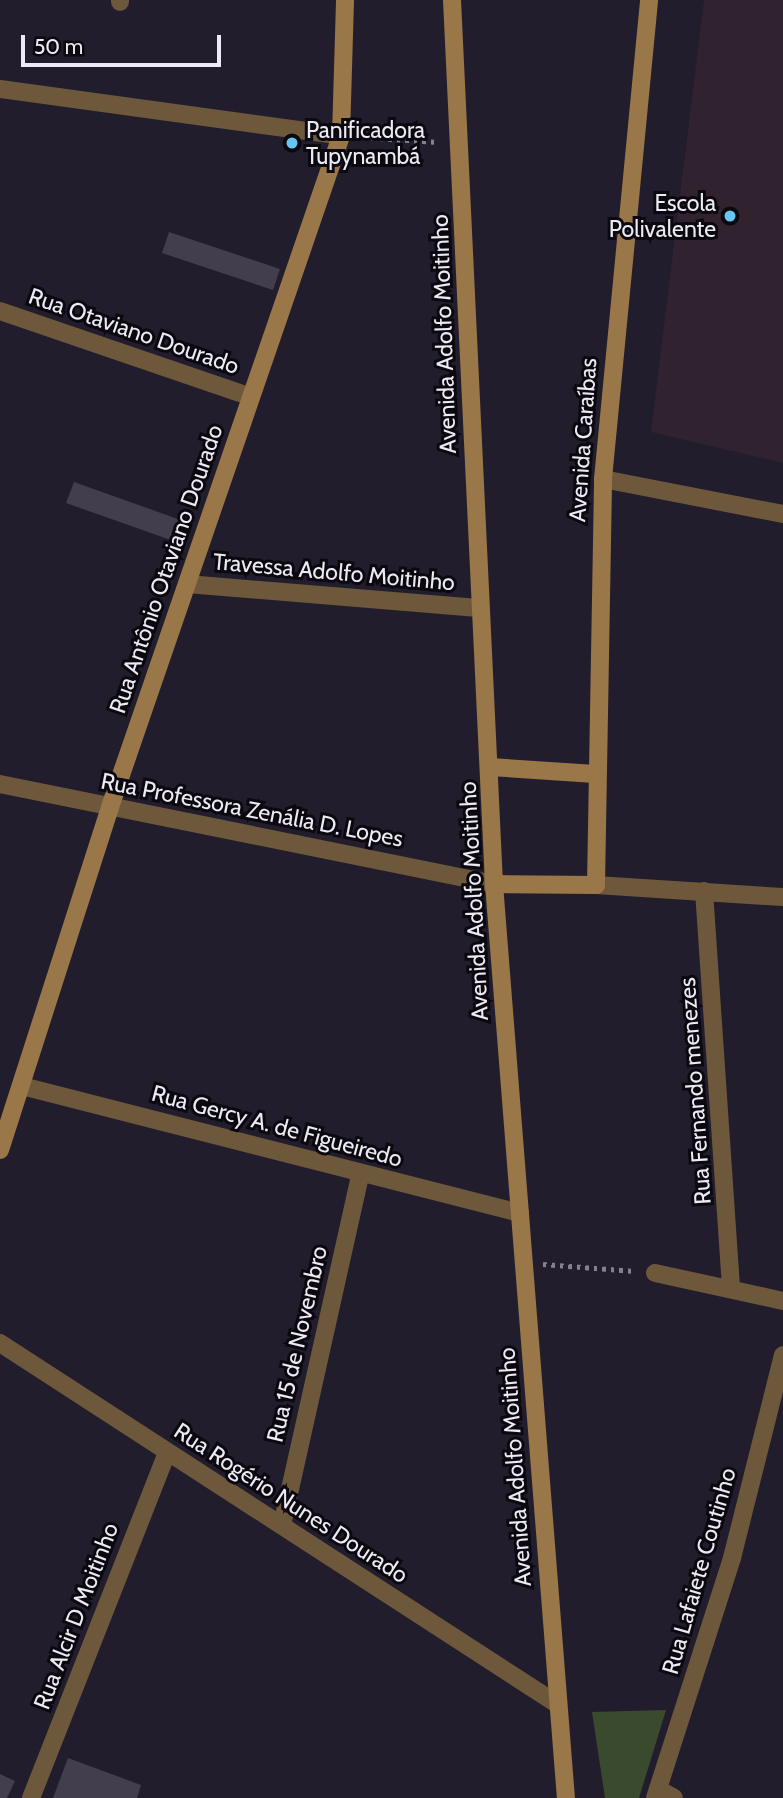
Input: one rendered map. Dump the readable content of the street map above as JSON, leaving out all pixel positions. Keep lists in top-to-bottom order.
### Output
{
  "streets": {
    "main road": ["Avenida Adolfo Moitinho", "Avenida Caraíbas", "Rua Antônio Otaviano Dourado"],
    "street": [
      "Rua Otaviano Dourado",
      "Travessa Adolfo Moitinho",
      "Rua Professora Zenália D. Lopes",
      "Rua Fernando menezes",
      "Rua Gercy A. de Figueiredo",
      "Rua 15 de Novembro",
      "Rua Rogério Nunes Dourado",
      "Rua Lafaiete Coutinho",
      "Rua Alcir D Moitinho"
    ]
  },
  "crossings": [
    ["Rua Otaviano Dourado", "Rua Antônio Otaviano Dourado"],
    ["Avenida Adolfo Moitinho", "Travessa Adolfo Moitinho"],
    ["Avenida Adolfo Moitinho", "Rua Professora Zenália D. Lopes"],
    ["Avenida Adolfo Moitinho", "Rua Gercy A. de Figueiredo"],
    ["Avenida Adolfo Moitinho", "Rua Rogério Nunes Dourado"],
    ["Rua Antônio Otaviano Dourado", "Travessa Adolfo Moitinho"],
    ["Rua Antônio Otaviano Dourado", "Rua Professora Zenália D. Lopes"],
    ["Rua Antônio Otaviano Dourado", "Rua Gercy A. de Figueiredo"],
    ["Rua Gercy A. de Figueiredo", "Rua 15 de Novembro"],
    ["Rua 15 de Novembro", "Rua Rogério Nunes Dourado"],
    ["Rua Rogério Nunes Dourado", "Rua Alcir D Moitinho"]
  ],
  "places": ["Panificadora Tupynambá", "Escola Polivalente"],
  "scale_bar": "50 m"
}
